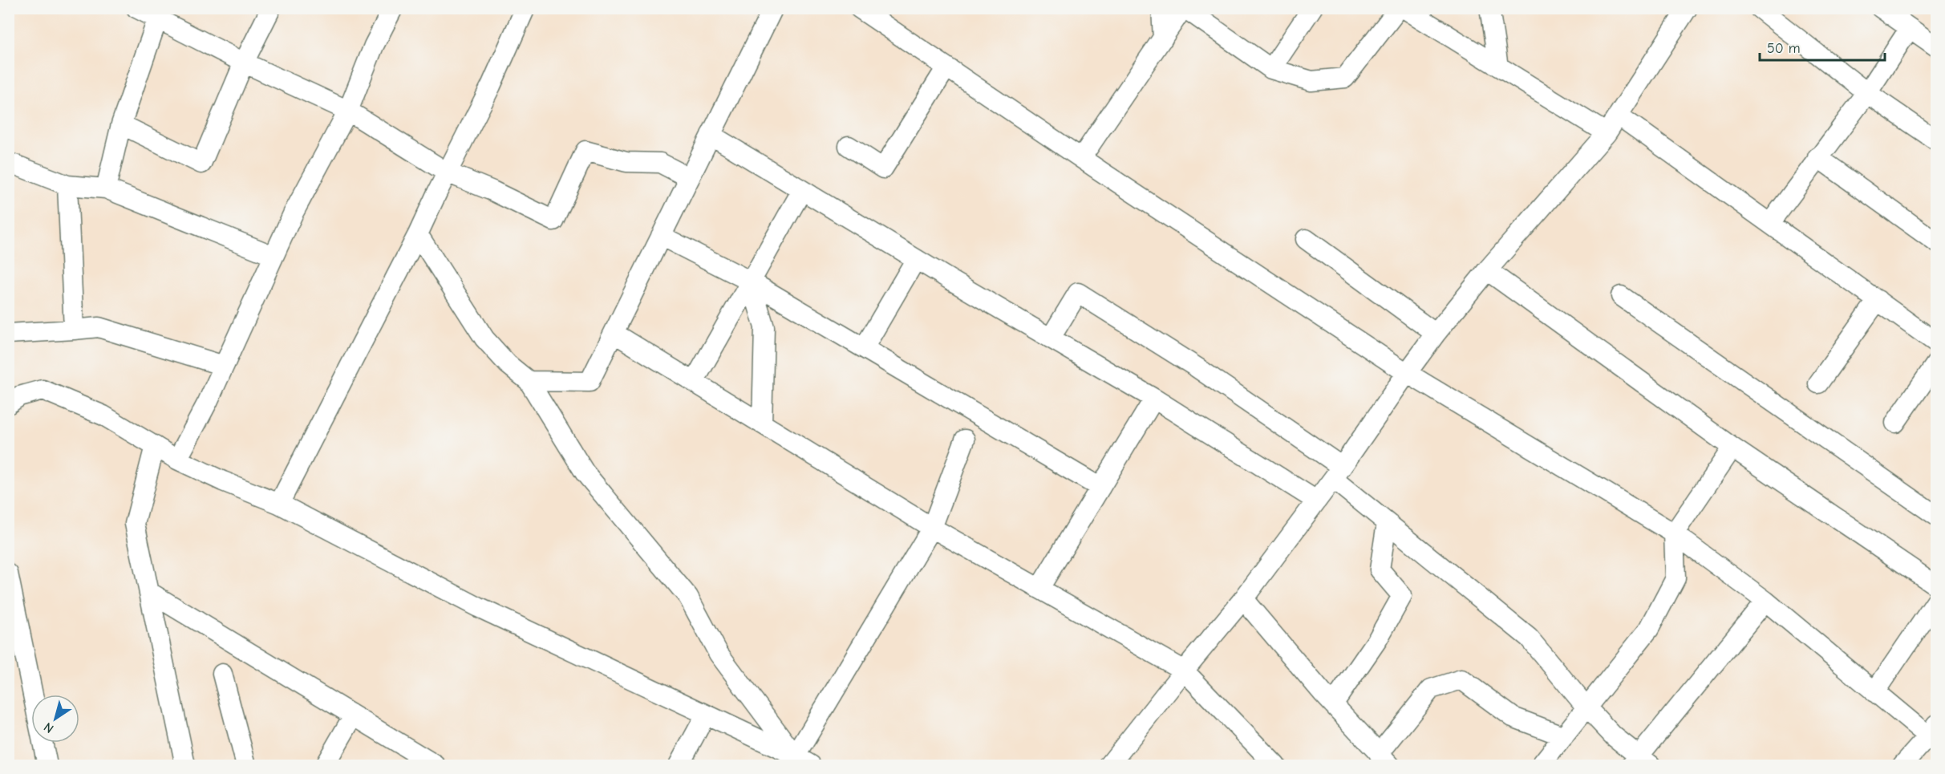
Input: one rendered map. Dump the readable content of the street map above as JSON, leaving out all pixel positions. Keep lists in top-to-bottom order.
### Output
{
  "scale_bar": "50 m",
  "north": "bottom left"
}
